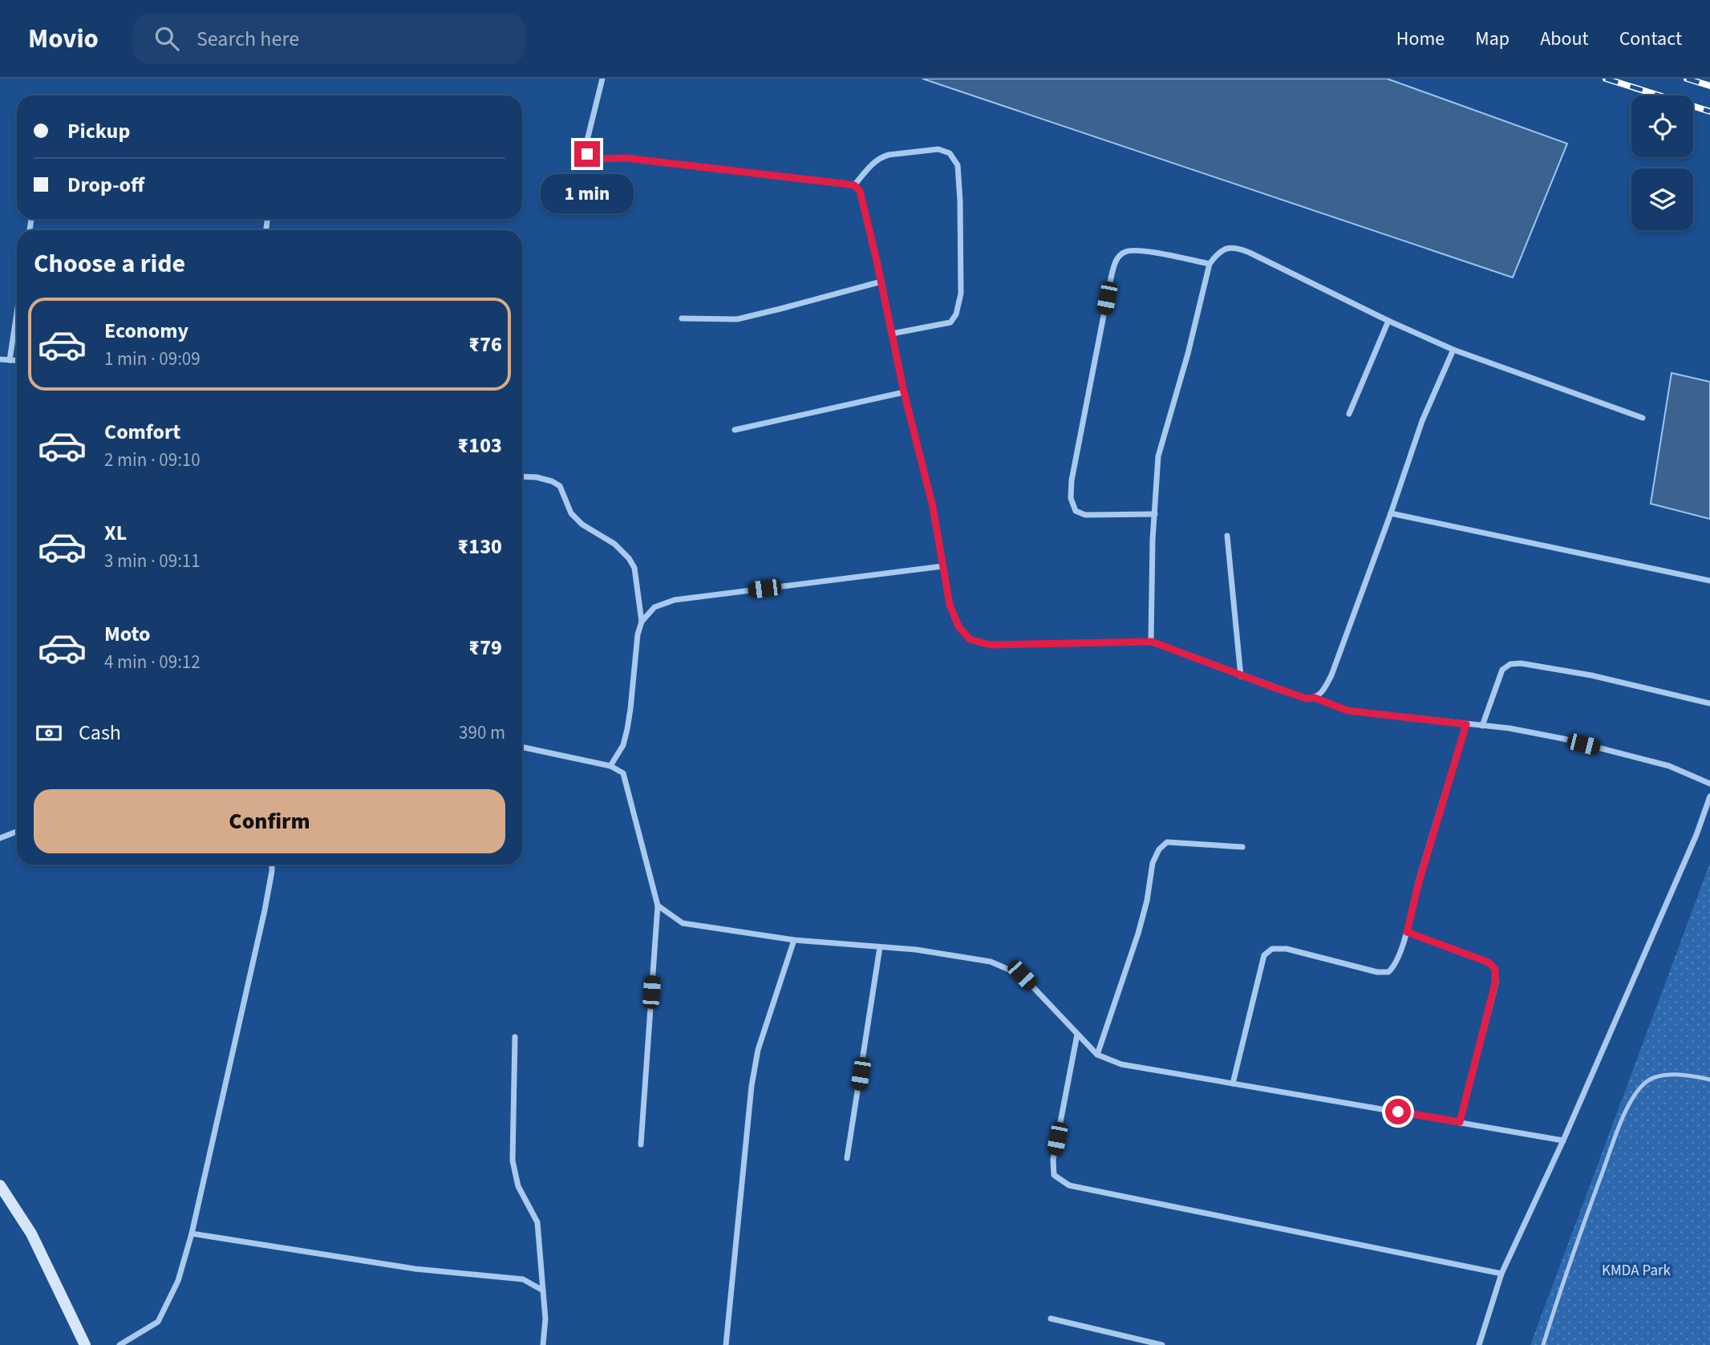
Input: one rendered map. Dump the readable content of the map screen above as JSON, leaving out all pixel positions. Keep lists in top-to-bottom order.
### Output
{
  "parks": ["KMDA Park"],
  "page": {
    "header": "Movio",
    "search": "Search here",
    "nav": [
      "Home",
      "Map",
      "About",
      "Contact"
    ],
    "banner": ["Pickup", "Drop-off"],
    "bubble": "1 min",
    "heading": "Choose a ride",
    "list": [
      {
        "name": "Economy",
        "note": "1 min · 09:09",
        "value": "₹76"
      },
      {
        "name": "Comfort",
        "note": "2 min · 09:10",
        "value": "₹103"
      },
      {
        "name": "XL",
        "note": "3 min · 09:11",
        "value": "₹130"
      },
      {
        "name": "Moto",
        "note": "4 min · 09:12",
        "value": "₹79"
      }
    ],
    "pay": ["Cash", "390 m"],
    "buttons": "Confirm"
  }
}
